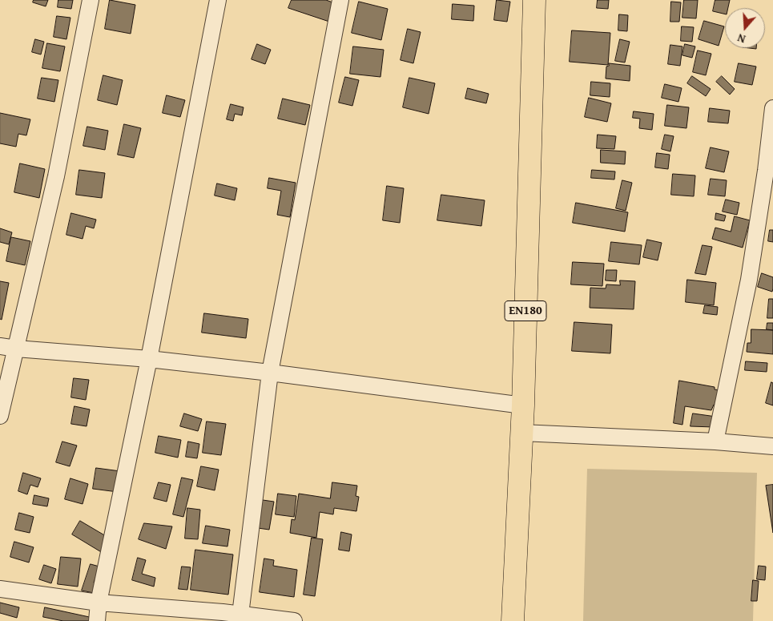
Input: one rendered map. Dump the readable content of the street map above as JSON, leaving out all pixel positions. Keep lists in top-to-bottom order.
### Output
{
  "streets": {
    "main road": ["EN180"]
  },
  "north": "bottom"
}
